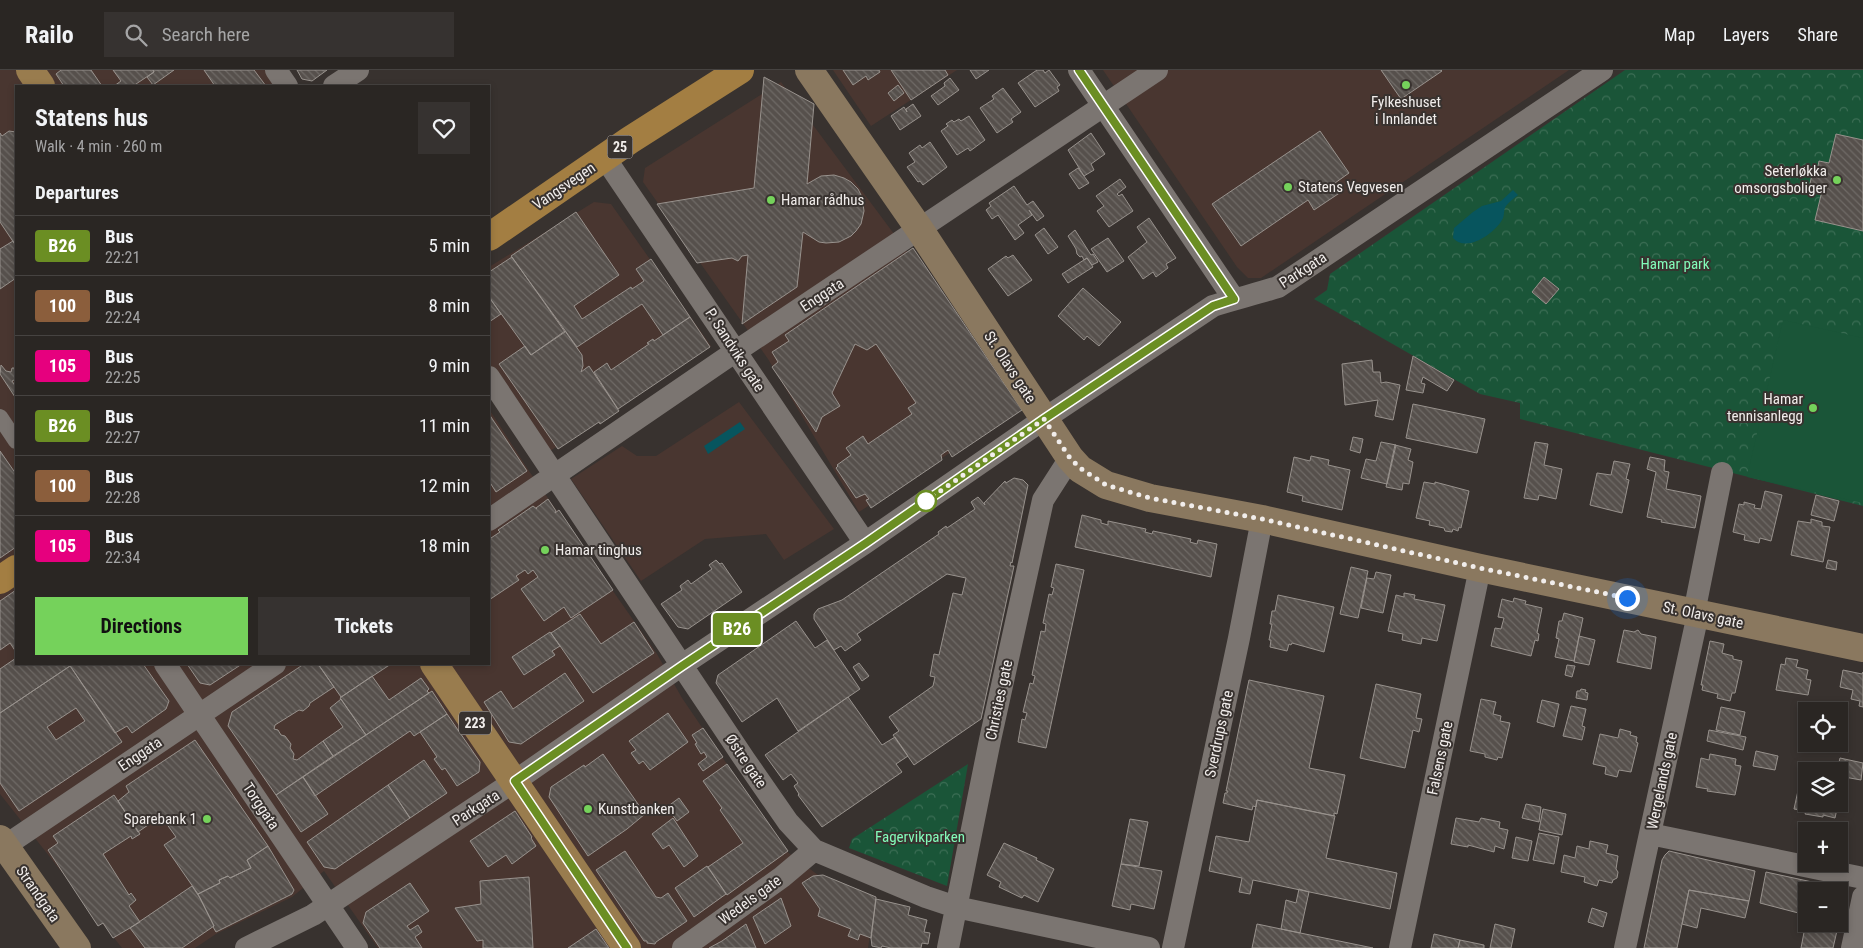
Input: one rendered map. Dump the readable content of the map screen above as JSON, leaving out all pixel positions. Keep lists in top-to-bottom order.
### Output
{
  "streets": {
    "highway": ["25", "Vangsvegen"],
    "main road": ["St. Olavs gate", "223", "Strandgata"],
    "street": [
      "Parkgata",
      "Enggata",
      "P. Sandviks gate",
      "Christies gate",
      "Sverdrups gate",
      "Falsens gate",
      "Østre gate",
      "Wergelands gate",
      "Torggata",
      "Wedels gate"
    ]
  },
  "crossings": [
    ["Vangsvegen", "P. Sandviks gate"],
    ["Parkgata", "P. Sandviks gate"],
    ["Parkgata", "St. Olavs gate"],
    ["Parkgata", "223"],
    ["Parkgata", "Østre gate"],
    ["Parkgata", "Torggata"],
    ["Enggata", "P. Sandviks gate"],
    ["Enggata", "St. Olavs gate"],
    ["Enggata", "Østre gate"],
    ["Enggata", "Torggata"],
    ["Enggata", "Strandgata"],
    ["St. Olavs gate", "Christies gate"],
    ["St. Olavs gate", "Sverdrups gate"],
    ["St. Olavs gate", "Falsens gate"],
    ["St. Olavs gate", "Wergelands gate"],
    ["Christies gate", "Østre gate"],
    ["Østre gate", "Wedels gate"]
  ],
  "parks": ["Hamar park", "Fagervikparken"],
  "places": [
    "Fylkeshuset i Innlandet",
    "Seterløkka omsorgsboliger",
    "Statens Vegvesen",
    "Hamar rådhus",
    "Hamar tennisanlegg",
    "Hamar tinghus",
    "Kunstbanken",
    "Sparebank 1"
  ],
  "lines": ["bus line B26"],
  "page": {
    "header": "Railo",
    "search": "Search here",
    "nav": ["Map", "Layers", "Share"],
    "on_map": "B26",
    "heading": [
      ["Statens hus", "Walk · 4 min · 260 m"],
      "Departures"
    ],
    "list": [
      {
        "mark": "B26",
        "name": "Bus",
        "note": "22:21",
        "value": "5 min"
      },
      {
        "mark": "100",
        "name": "Bus",
        "note": "22:24",
        "value": "8 min"
      },
      {
        "mark": "105",
        "name": "Bus",
        "note": "22:25",
        "value": "9 min"
      },
      {
        "mark": "B26",
        "name": "Bus",
        "note": "22:27",
        "value": "11 min"
      },
      {
        "mark": "100",
        "name": "Bus",
        "note": "22:28",
        "value": "12 min"
      },
      {
        "mark": "105",
        "name": "Bus",
        "note": "22:34",
        "value": "18 min"
      }
    ],
    "buttons": ["Directions", "Tickets"],
    "map_buttons": ["+", "−"]
  }
}
